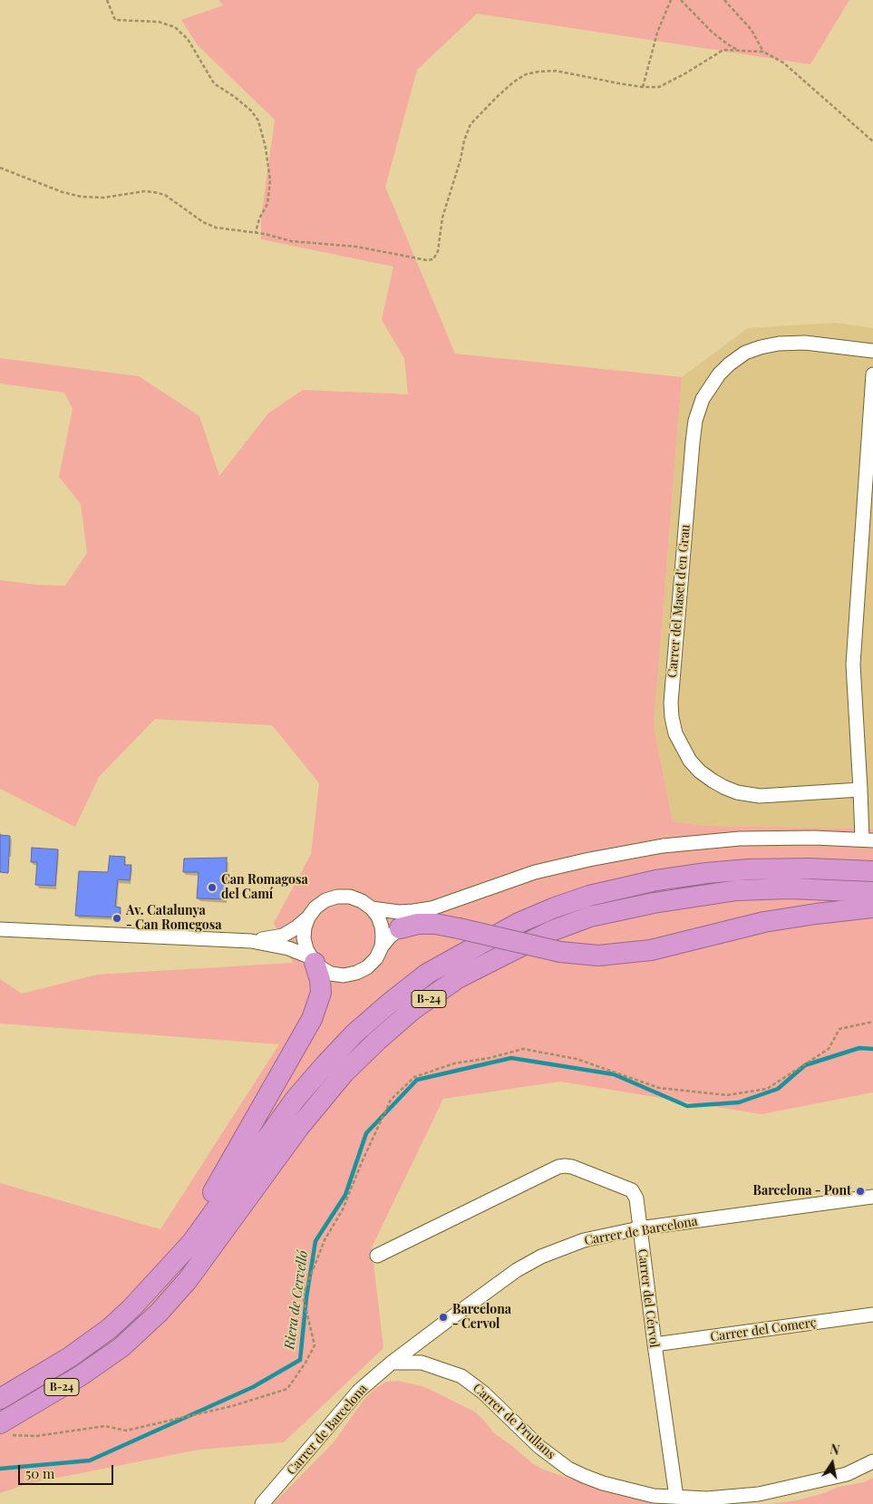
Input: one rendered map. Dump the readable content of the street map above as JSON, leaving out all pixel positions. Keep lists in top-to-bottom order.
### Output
{
  "streets": {
    "highway": ["B-24"],
    "street": [
      "Carrer del Maset d'en Grau",
      "Carrer de Barcelona",
      "Carrer del Cérvol",
      "Carrer del Comerç",
      "Carrer de Prullans"
    ]
  },
  "crossings": [
    ["Carrer de Barcelona", "Carrer del Cérvol"],
    ["Carrer de Barcelona", "Carrer de Prullans"],
    ["Carrer del Cérvol", "Carrer del Comerç"],
    ["Carrer del Cérvol", "Carrer de Prullans"]
  ],
  "water": ["Riera de Cervelló"],
  "places": [
    "Can Romagosa del Camí",
    "Av. Catalunya - Can Romegosa",
    "Barcelona - Pont",
    "Barcelona - Cervol"
  ],
  "scale_bar": "50 m",
  "north": "top"
}
